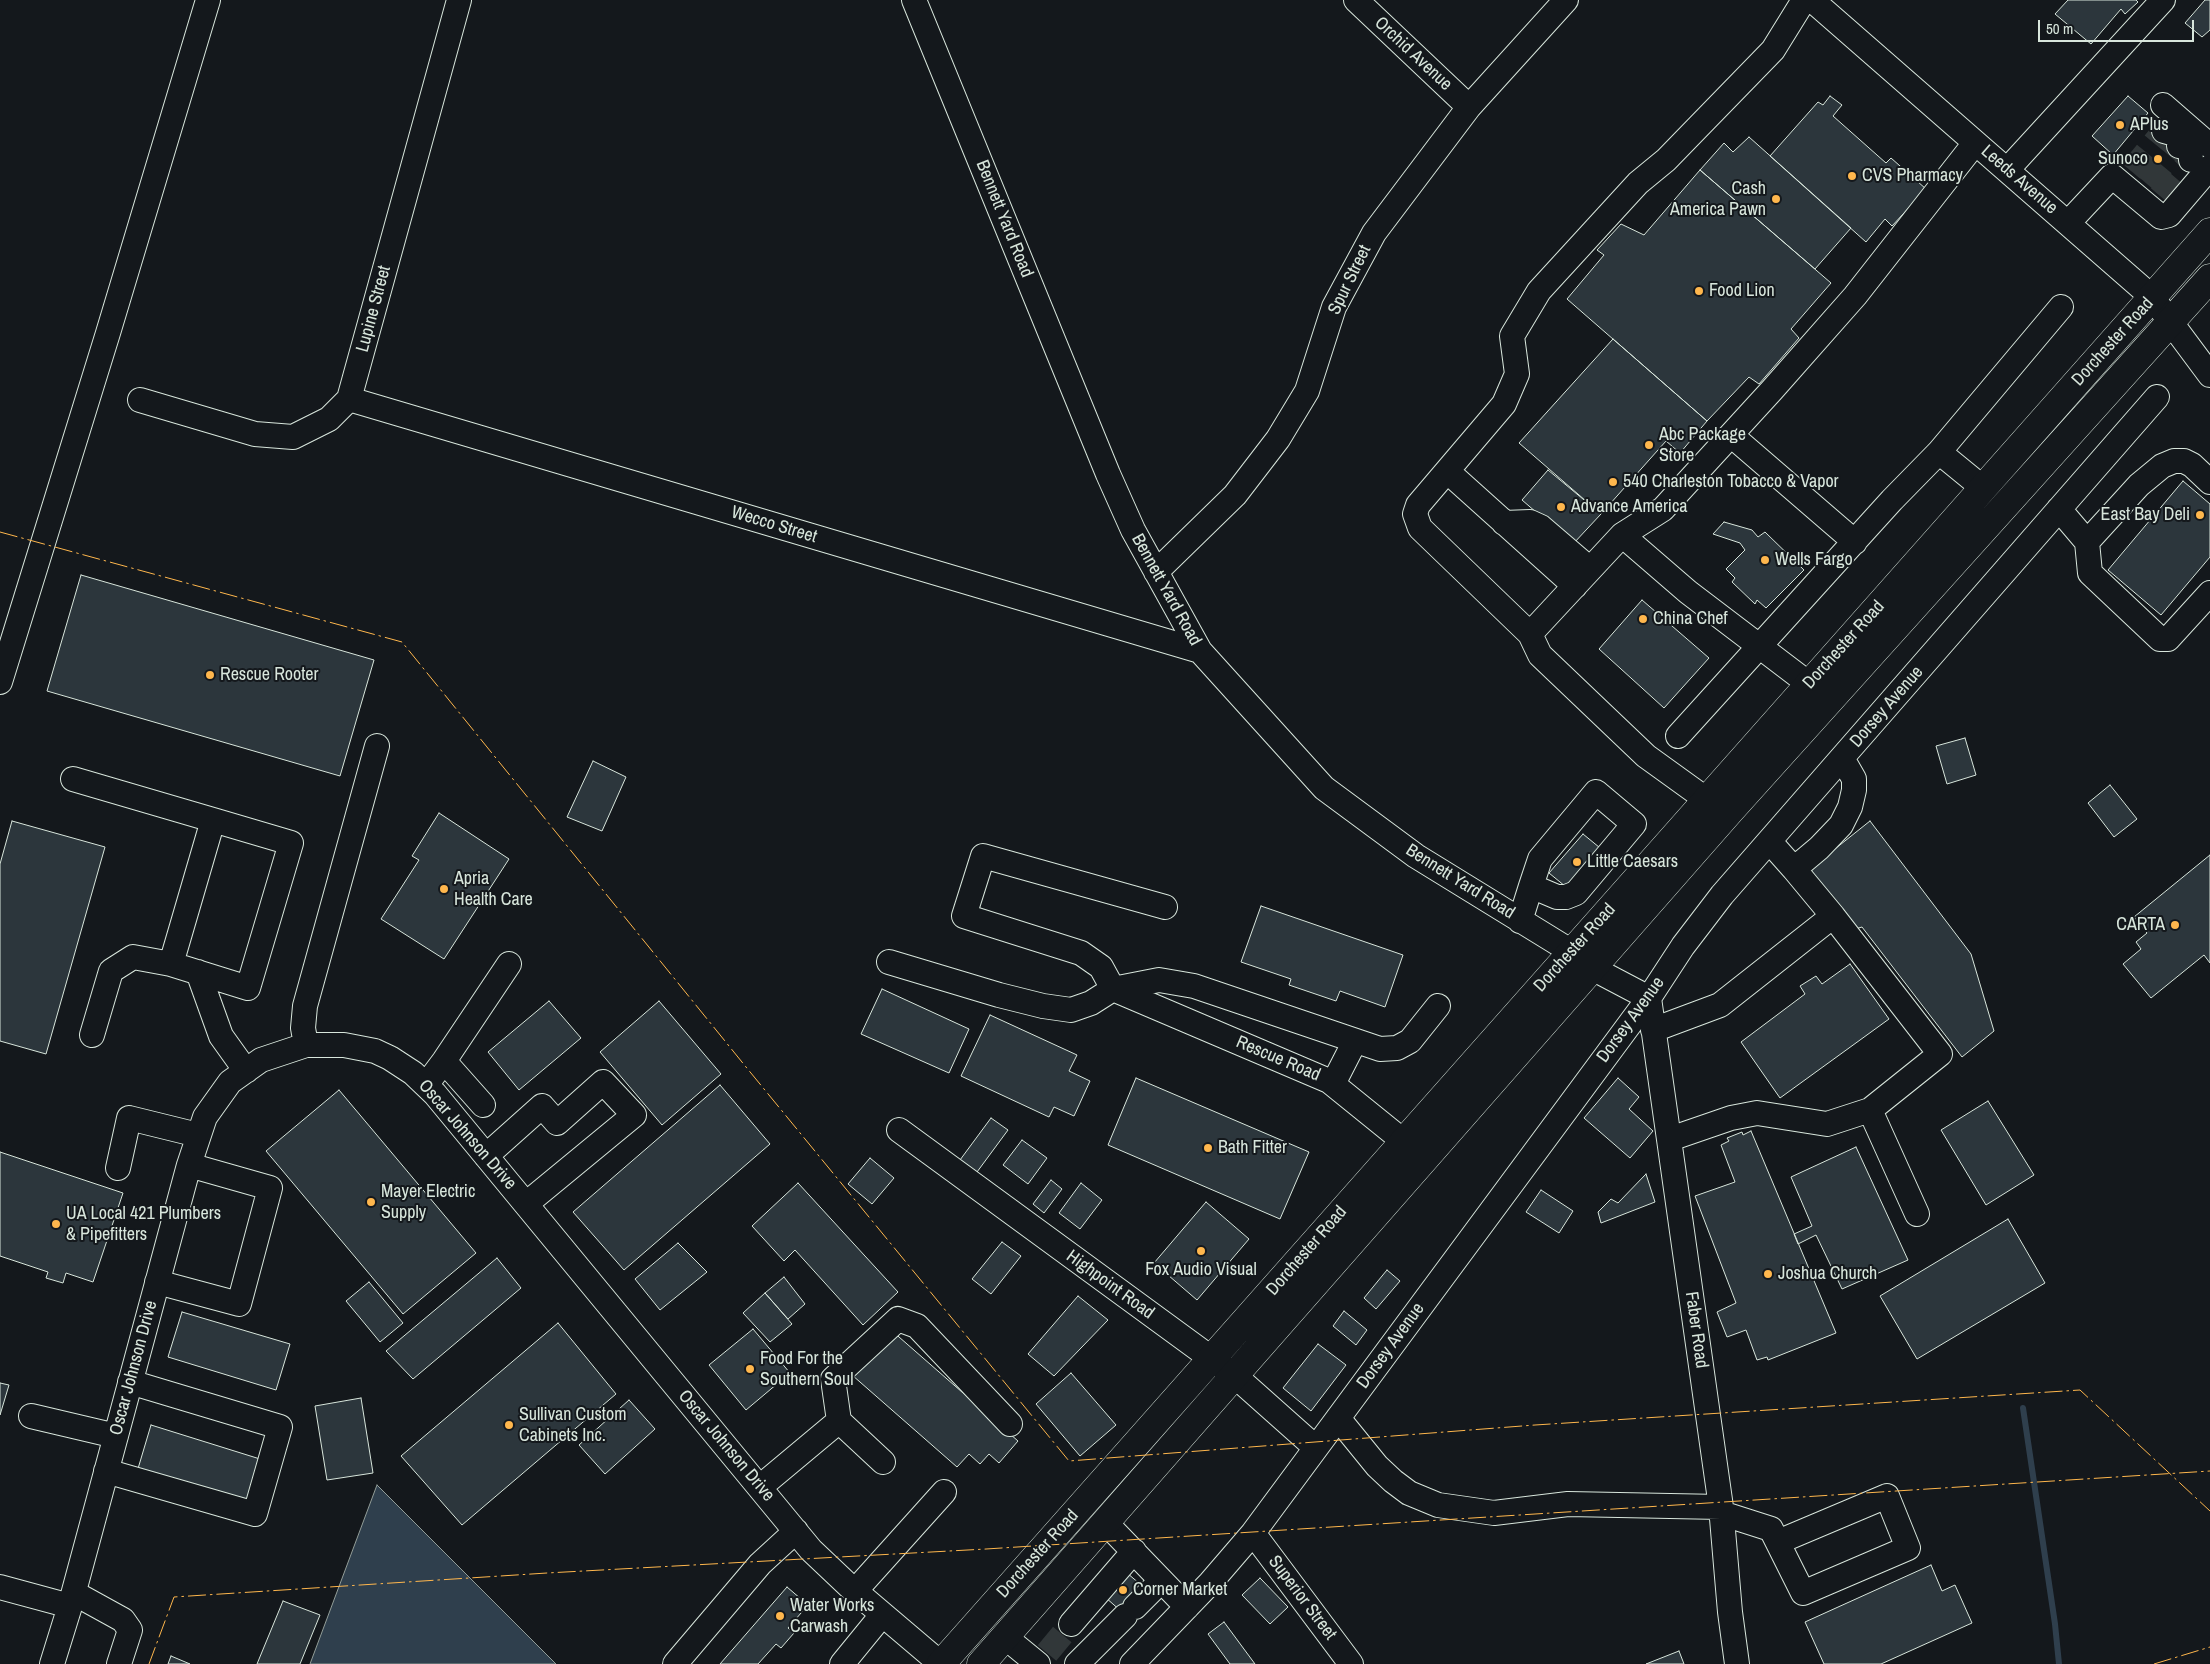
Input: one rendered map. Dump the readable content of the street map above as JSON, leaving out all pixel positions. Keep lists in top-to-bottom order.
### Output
{
  "streets": {
    "main road": ["Dorchester Road"],
    "street": [
      "Orchid Avenue",
      "Leeds Avenue",
      "Bennett Yard Road",
      "Spur Street",
      "Lupine Street",
      "Wecco Street",
      "Dorsey Avenue",
      "Rescue Road",
      "Oscar Johnson Drive",
      "Highpoint Road",
      "Faber Road",
      "Superior Street"
    ]
  },
  "crossings": [
    ["Orchid Avenue", "Spur Street"],
    ["Leeds Avenue", "Dorchester Road"],
    ["Bennett Yard Road", "Spur Street"],
    ["Bennett Yard Road", "Dorchester Road"],
    ["Bennett Yard Road", "Wecco Street"],
    ["Bennett Yard Road", "Dorsey Avenue"],
    ["Bennett Yard Road", "Faber Road"],
    ["Lupine Street", "Wecco Street"],
    ["Dorchester Road", "Rescue Road"],
    ["Dorchester Road", "Oscar Johnson Drive"],
    ["Dorchester Road", "Highpoint Road"],
    ["Dorsey Avenue", "Highpoint Road"],
    ["Dorsey Avenue", "Faber Road"],
    ["Dorsey Avenue", "Superior Street"]
  ],
  "places": [
    "APlus",
    "Sunoco",
    "CVS Pharmacy",
    "Cash America Pawn",
    "Food Lion",
    "Abc Package Store",
    "540 Charleston Tobacco & Vapor",
    "Advance America",
    "East Bay Deli",
    "Wells Fargo",
    "China Chef",
    "Rescue Rooter",
    "Little Caesars",
    "Apria Health Care",
    "CARTA",
    "Bath Fitter",
    "Mayer Electric Supply",
    "UA Local 421 Plumbers & Pipefitters",
    "Fox Audio Visual",
    "Joshua Church",
    "Food For the Southern Soul",
    "Sullivan Custom Cabinets Inc.",
    "Corner Market",
    "Water Works Carwash"
  ],
  "scale_bar": "50 m"
}
